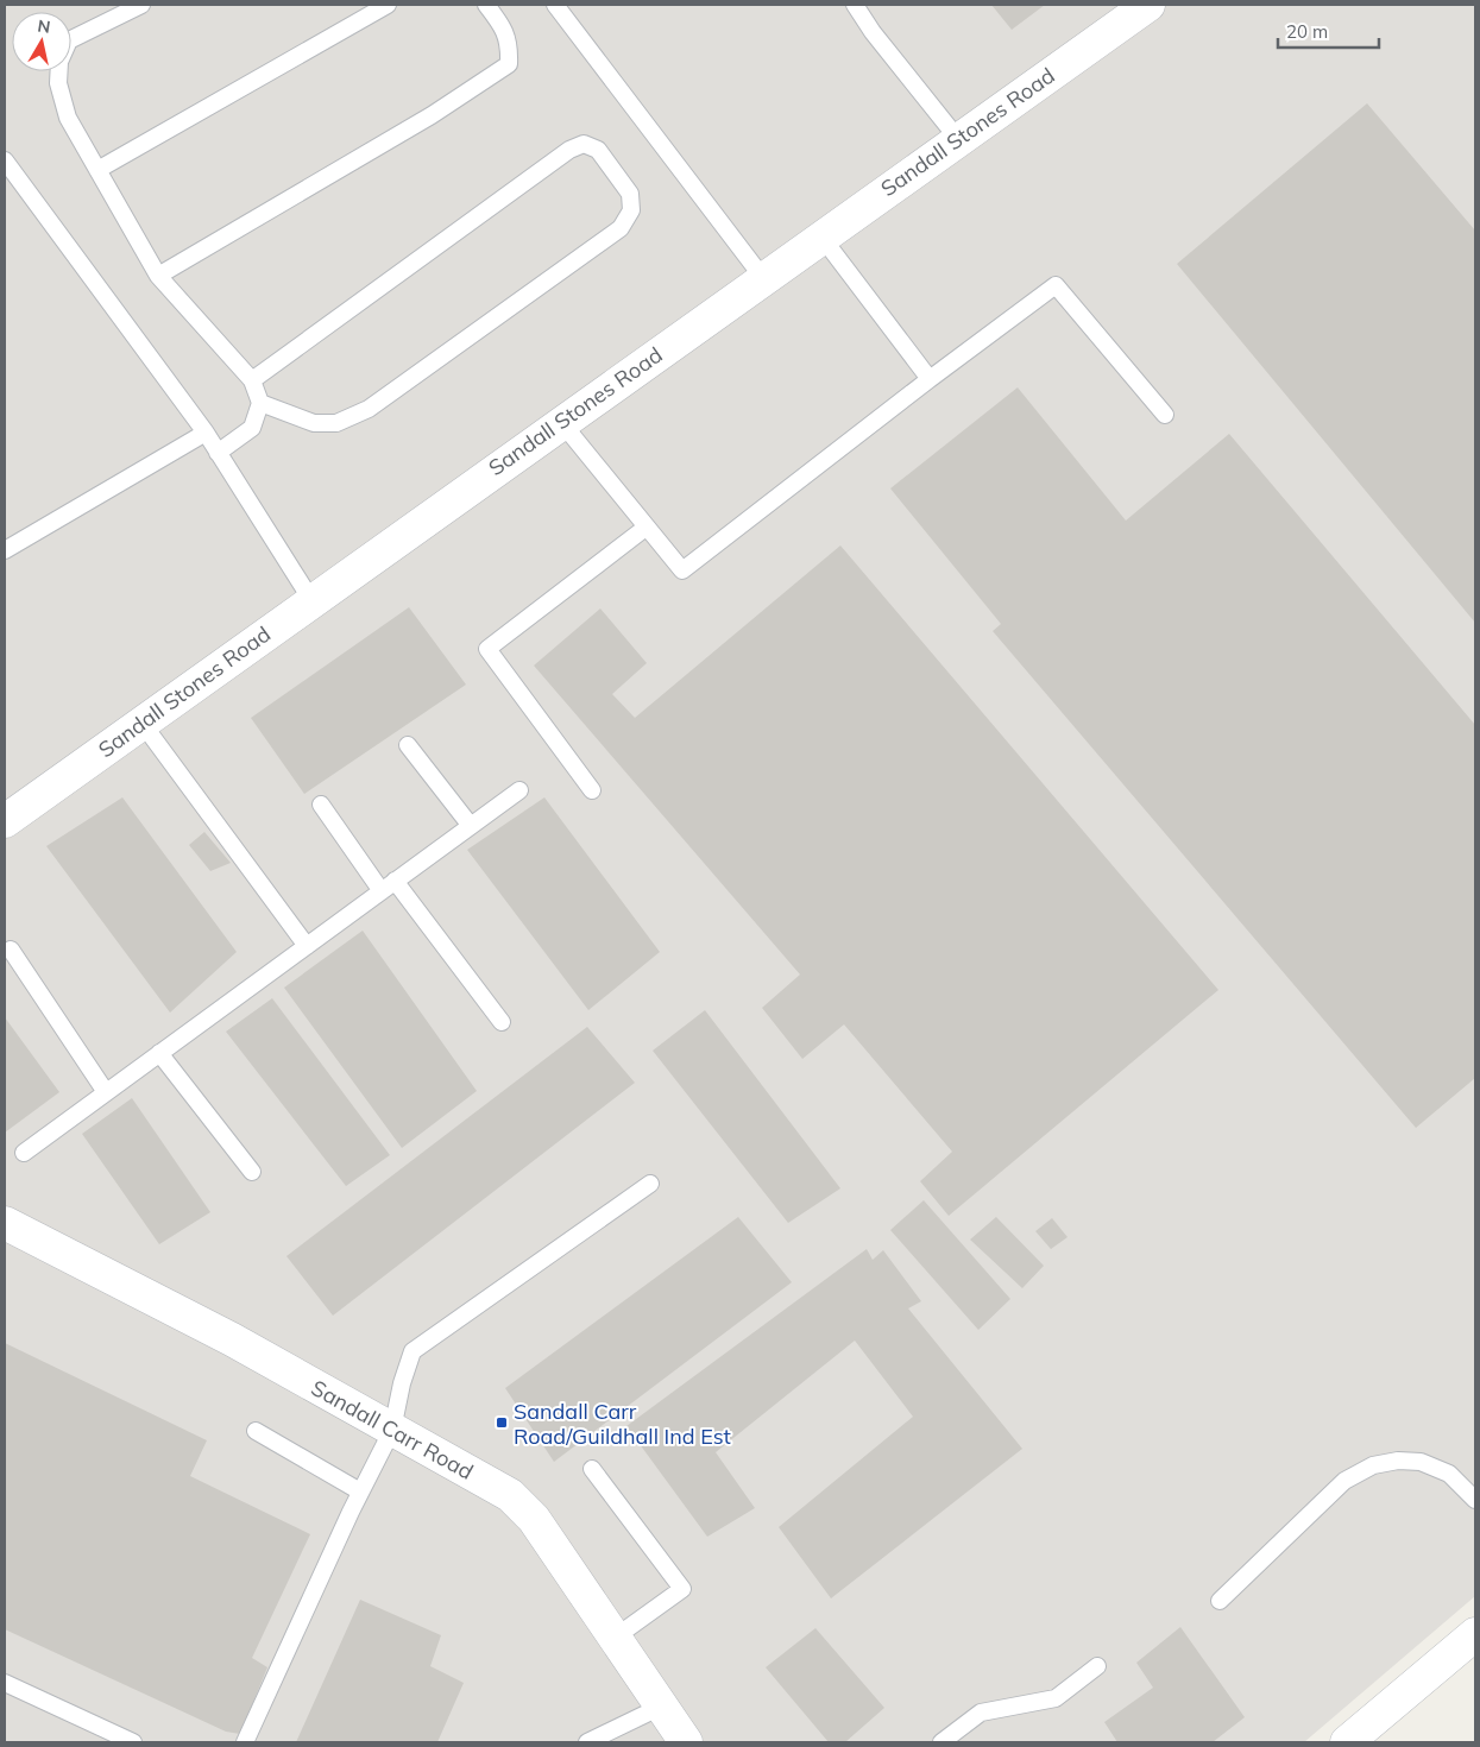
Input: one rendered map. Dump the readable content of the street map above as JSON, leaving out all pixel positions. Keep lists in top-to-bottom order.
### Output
{
  "streets": {
    "street": ["Sandall Stones Road", "Sandall Carr Road"]
  },
  "places": {
    "transit": ["Sandall Carr Road/Guildhall Ind Est"]
  },
  "scale_bar": "20 m",
  "north": "top"
}
